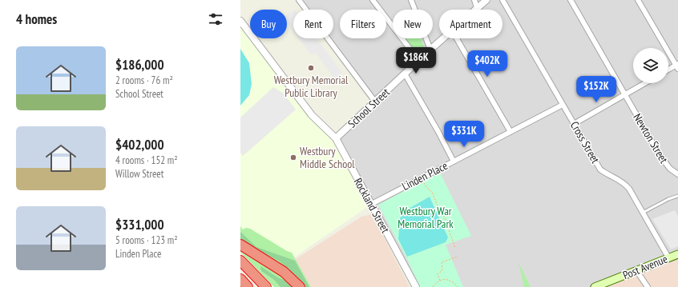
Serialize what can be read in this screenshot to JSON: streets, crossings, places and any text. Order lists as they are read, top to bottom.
{
  "streets": {
    "main road": ["Post Avenue"],
    "street": [
      "School Street",
      "Newton Street",
      "Cross Street",
      "Linden Place",
      "Rockland Street"
    ]
  },
  "crossings": [
    ["School Street", "Rockland Street"],
    ["Cross Street", "Linden Place"],
    ["Cross Street", "Post Avenue"],
    ["Linden Place", "Rockland Street"]
  ],
  "parks": ["Westbury War Memorial Park"],
  "places": ["Westbury Memorial Public Library", "Westbury Middle School"],
  "page": {
    "heading": "4 homes",
    "chip": [
      "Buy",
      "Rent",
      "Filters",
      "New",
      "Apartment"
    ],
    "list": [
      {
        "name": "$186,000",
        "note": "2 rooms · 76 m² · School Street"
      },
      {
        "name": "$402,000",
        "note": "4 rooms · 152 m² · Willow Street"
      },
      {
        "name": "$331,000",
        "note": "5 rooms · 123 m² · Linden Place"
      }
    ],
    "price": [
      "$186K",
      "$402K",
      "$152K",
      "$331K"
    ]
  }
}
